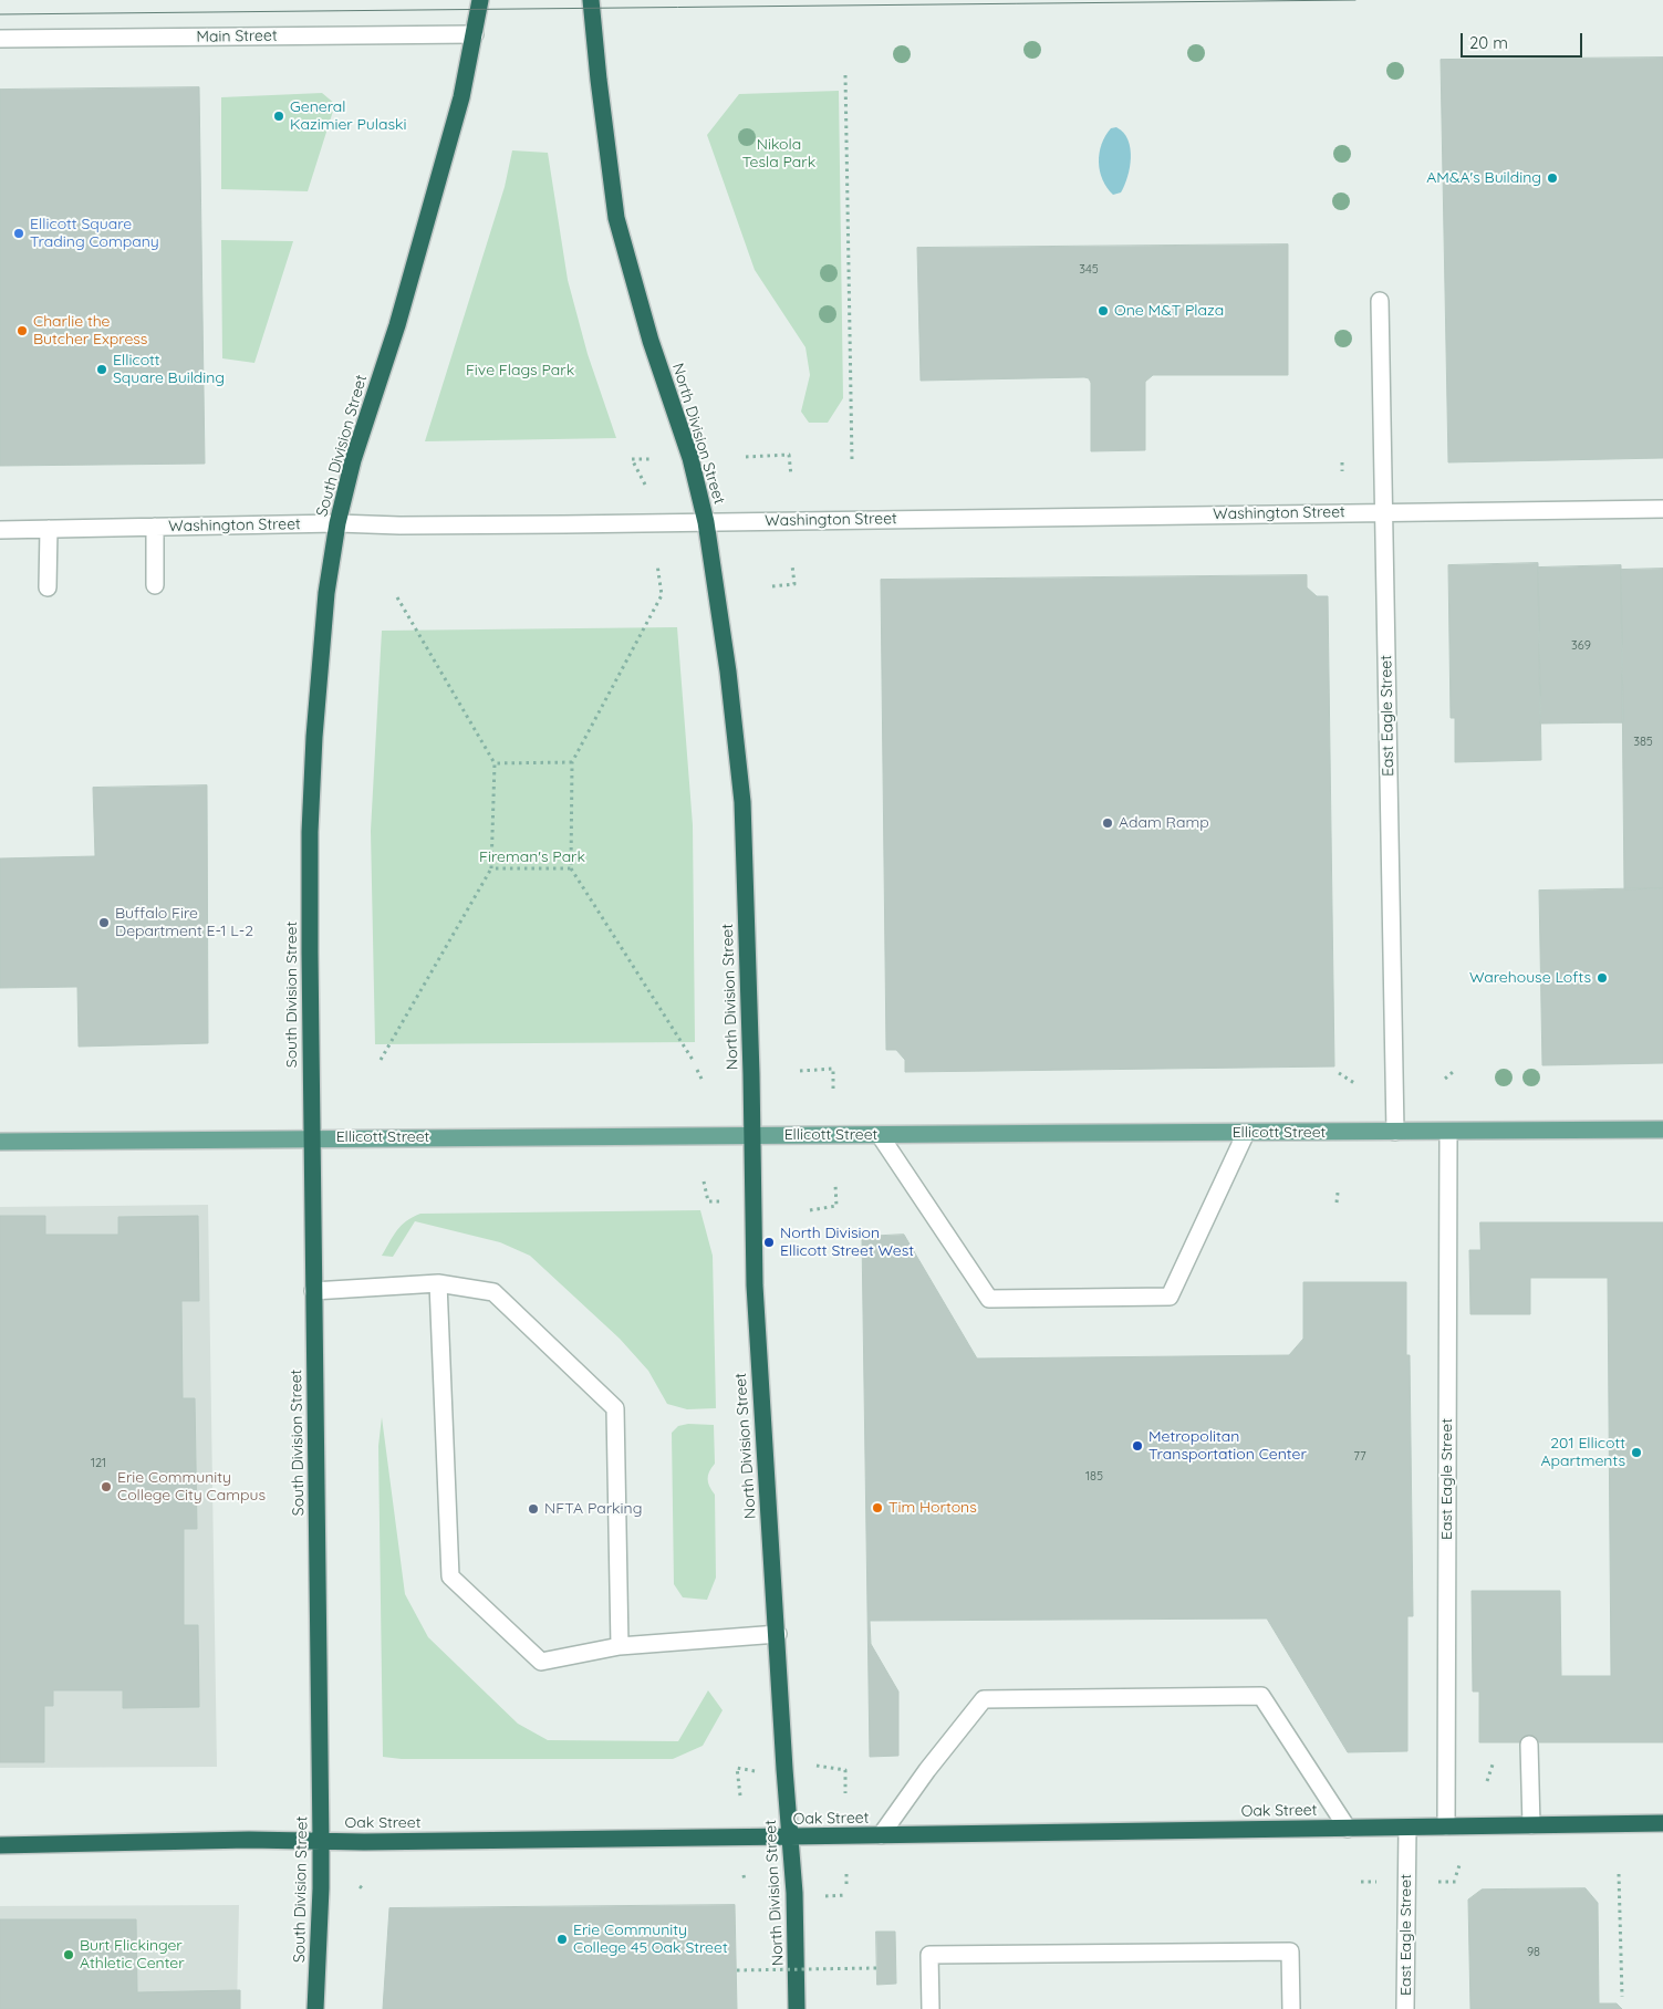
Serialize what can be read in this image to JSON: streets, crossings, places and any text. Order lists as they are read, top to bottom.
{
  "streets": {
    "highway": ["North Division Street", "South Division Street", "Oak Street"],
    "main road": ["Ellicott Street"],
    "street": ["Main Street", "Washington Street", "East Eagle Street"]
  },
  "crossings": [
    ["Main Street", "South Division Street"],
    ["North Division Street", "Washington Street"],
    ["North Division Street", "Ellicott Street"],
    ["North Division Street", "Oak Street"],
    ["South Division Street", "Washington Street"],
    ["South Division Street", "Ellicott Street"],
    ["South Division Street", "Oak Street"],
    ["Washington Street", "East Eagle Street"],
    ["East Eagle Street", "Ellicott Street"],
    ["East Eagle Street", "Oak Street"]
  ],
  "parks": ["Nikola Tesla Park", "Five Flags Park", "Fireman's Park"],
  "places": [
    "General Kazimier Pulaski",
    "AM&A's Building",
    "Ellicott Square Trading Company",
    "One M&T Plaza",
    "Charlie the Butcher Express",
    "Ellicott Square Building",
    "Adam Ramp",
    "Buffalo Fire Department E-1 L-2",
    "Warehouse Lofts",
    "North Division Ellicott Street West",
    "Metropolitan Transportation Center",
    "201 Ellicott Apartments",
    "Erie Community College City Campus",
    "Tim Hortons",
    "NFTA Parking",
    "Erie Community College 45 Oak Street",
    "Burt Flickinger Athletic Center"
  ],
  "house_numbers": [
    "345",
    "369",
    "385",
    "77",
    "121",
    "185",
    "98"
  ],
  "scale_bar": "20 m"
}
